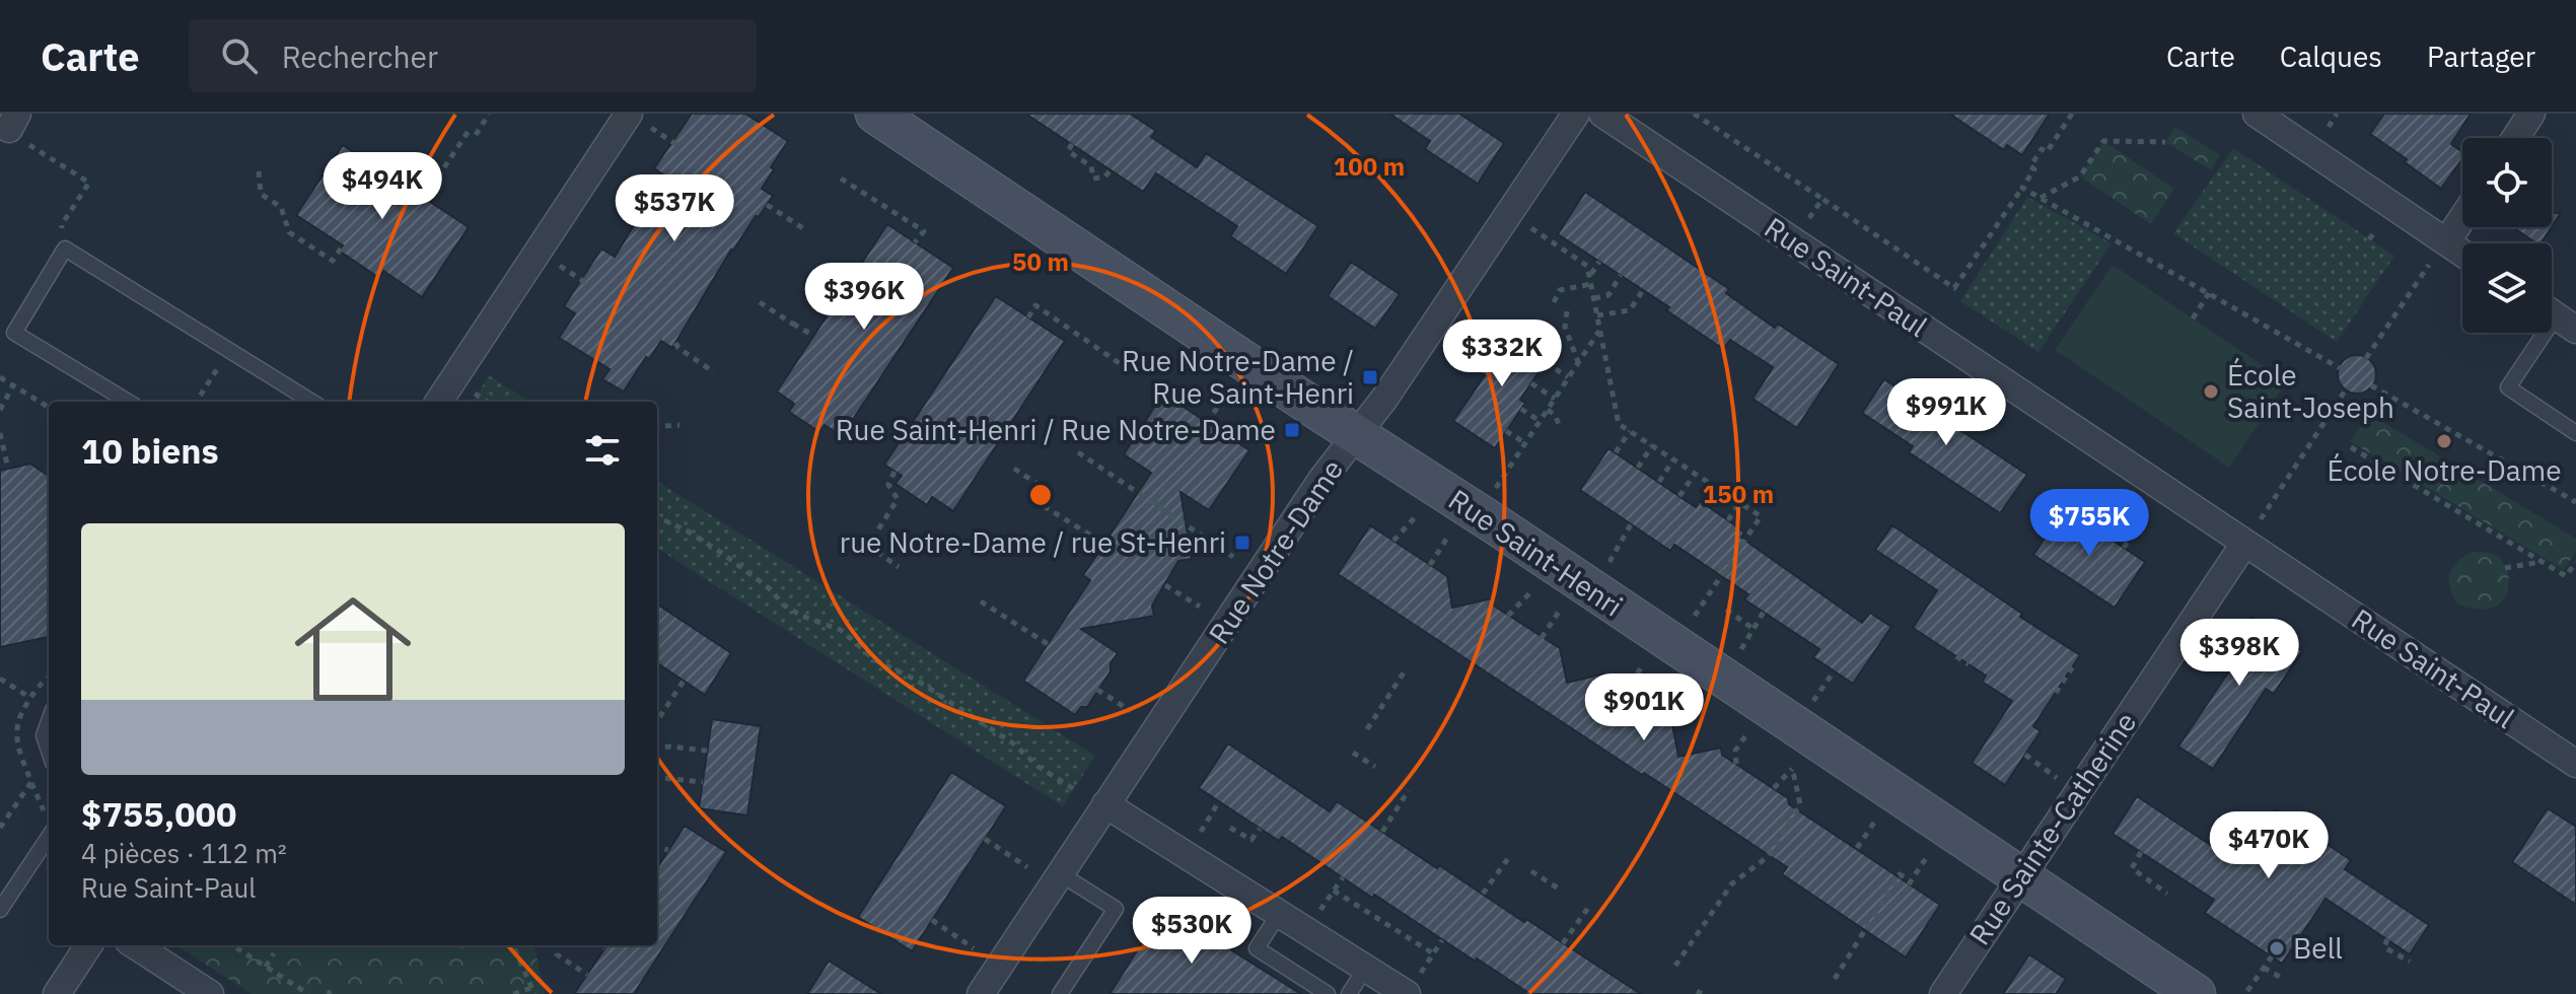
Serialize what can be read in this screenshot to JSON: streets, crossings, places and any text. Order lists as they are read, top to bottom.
{
  "streets": {
    "street": [
      "Rue Saint-Paul",
      "Rue Notre-Dame",
      "Rue Saint-Henri",
      "Rue Sainte-Catherine"
    ]
  },
  "crossings": [
    ["Rue Saint-Paul", "Rue Sainte-Catherine"],
    ["Rue Notre-Dame", "Rue Saint-Henri"],
    ["Rue Saint-Henri", "Rue Sainte-Catherine"]
  ],
  "places": {
    "transit": ["Rue Notre-Dame / Rue Saint-Henri", "Rue Saint-Henri / Rue Notre-Dame", "rue Notre-Dame / rue St-Henri"],
    "other": ["École Saint-Joseph", "École Notre-Dame", "Bell"]
  },
  "page": {
    "header": "Carte",
    "search": "Rechercher",
    "nav": ["Carte", "Calques", "Partager"],
    "price": [
      "$494K",
      "$537K",
      "$396K",
      "$332K",
      "$991K",
      "$755K",
      "$398K",
      "$901K",
      "$470K",
      "$530K"
    ],
    "heading": "10 biens",
    "list": [
      {
        "name": "$755,000",
        "note": "4 pièces · 112 m² · Rue Saint-Paul"
      }
    ]
  },
  "rings": ["100 m", "50 m", "150 m"]
}
